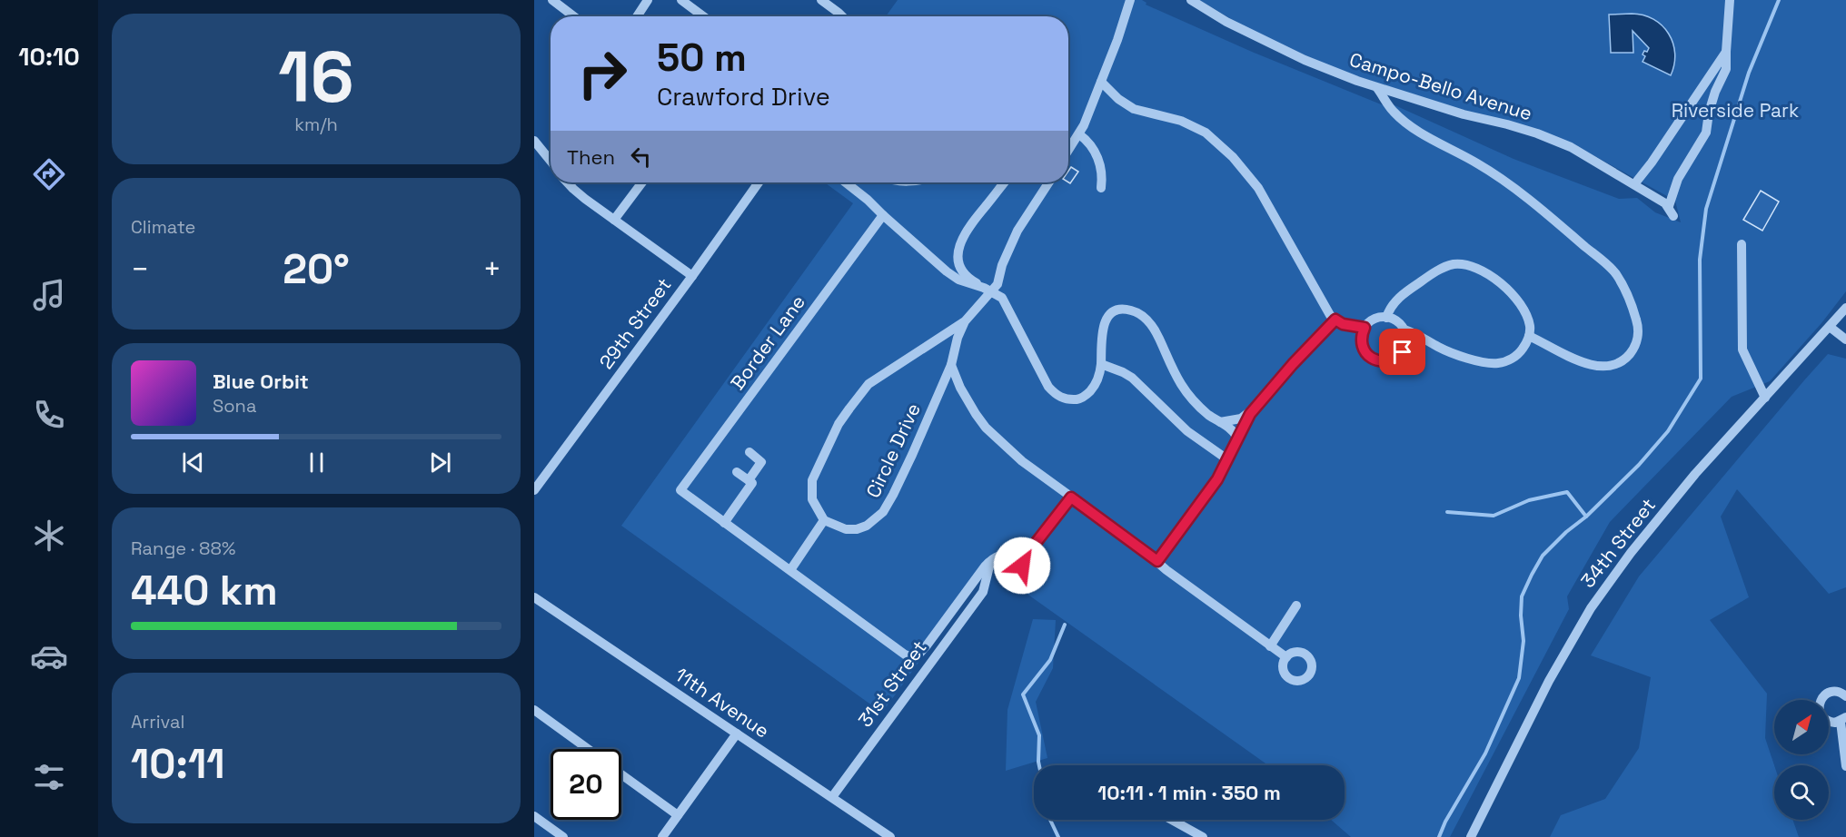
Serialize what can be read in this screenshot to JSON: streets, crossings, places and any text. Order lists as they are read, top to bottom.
{
  "streets": {
    "street": [
      "Campo-Bello Avenue",
      "29th Street",
      "Border Lane",
      "Circle Drive",
      "34th Street",
      "31st Street",
      "11th Avenue"
    ]
  },
  "crossings": [
    ["31st Street", "11th Avenue"]
  ],
  "parks": ["Riverside Park"],
  "north": "top right",
  "page": {
    "tabs": "10:10",
    "tile": [
      ["16", "km/h"],
      "Climate",
      ["Range · 88%", "440 km"],
      ["Arrival", "10:11"]
    ],
    "turn": ["50 m", "Crawford Drive"],
    "then": "Then",
    "heat": ["−", "20°", "+"],
    "song": ["Blue Orbit", "Sona"],
    "limit": "20",
    "trip": "10:11 · 1 min · 350 m"
  }
}
